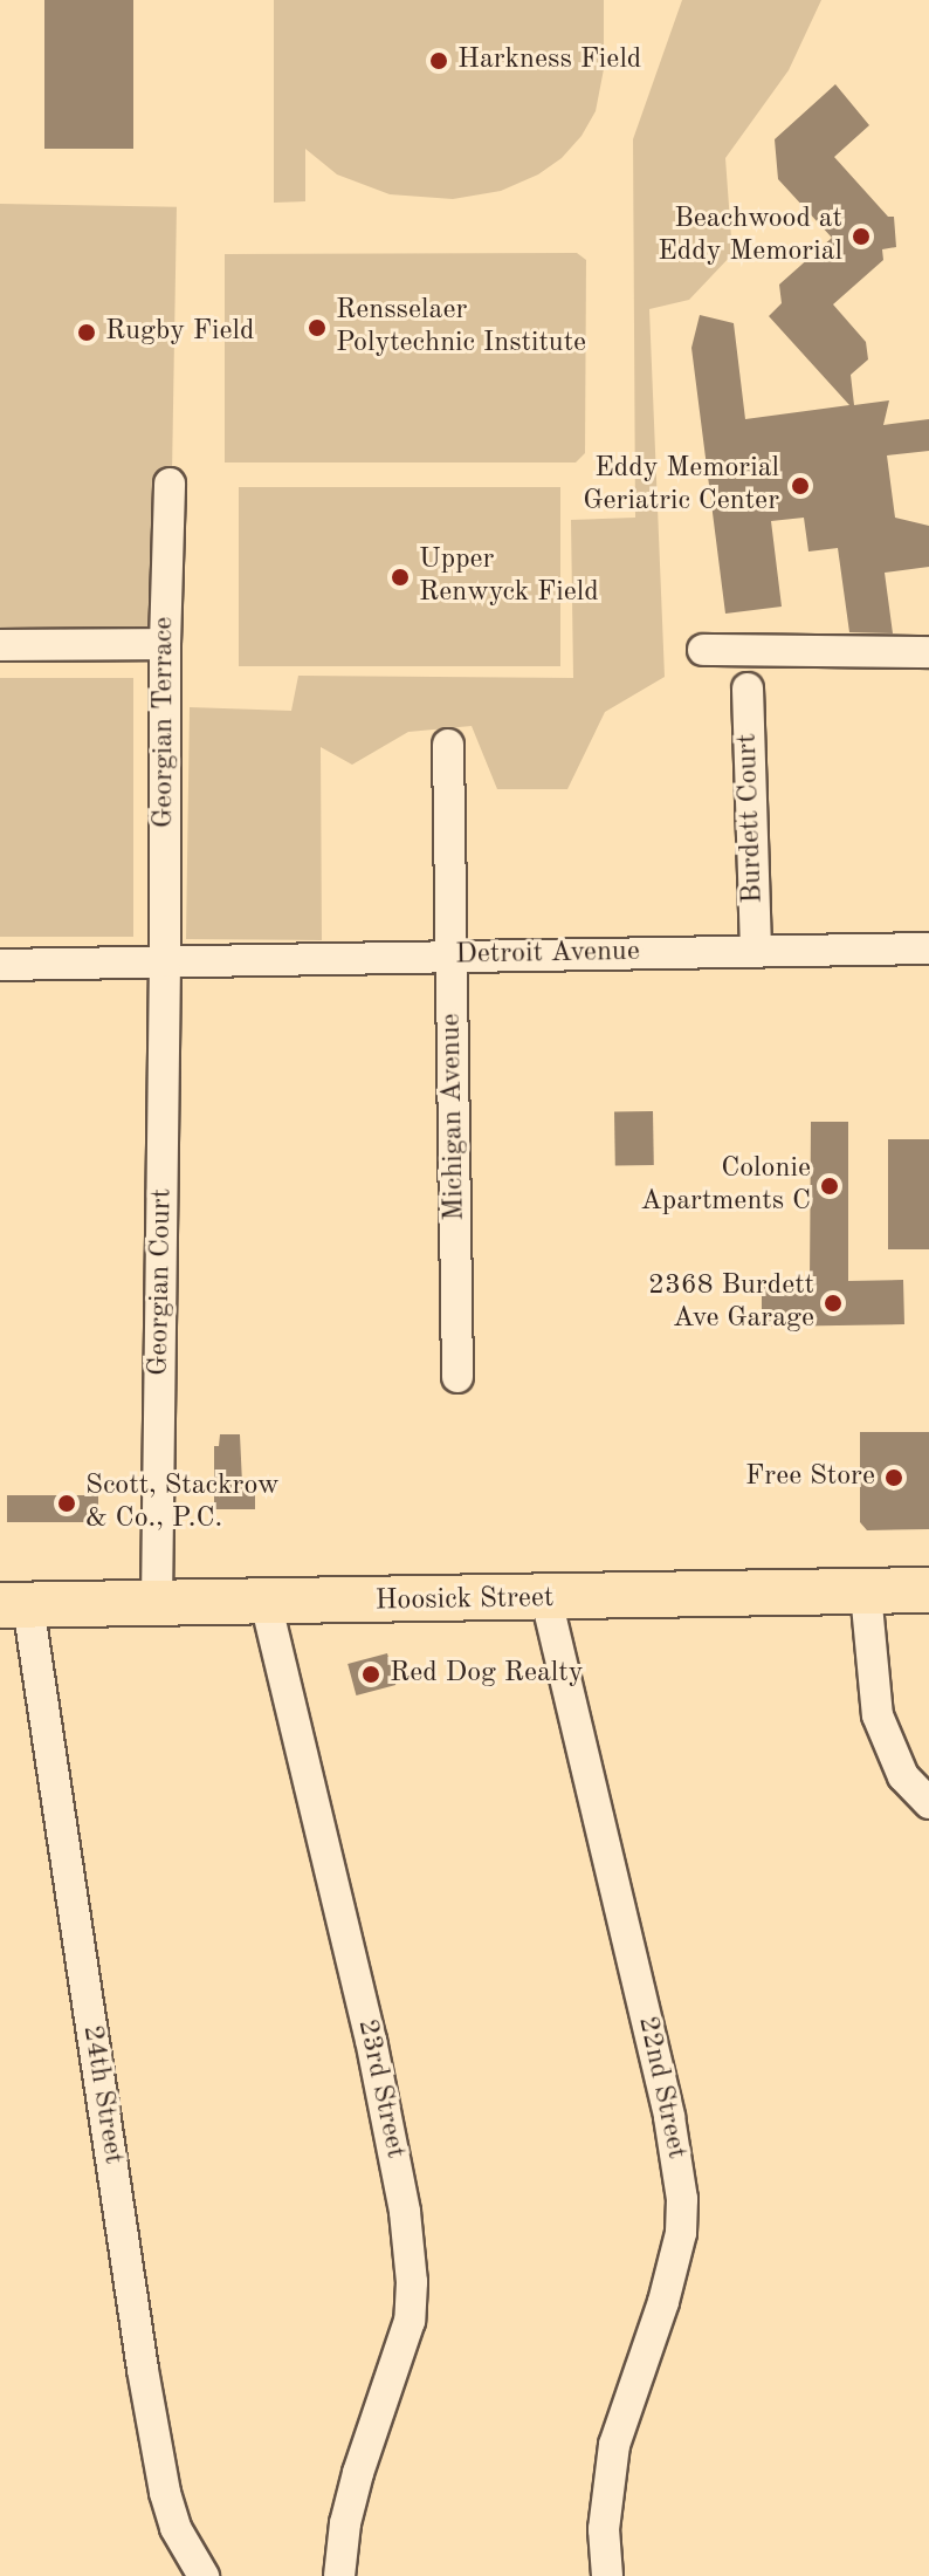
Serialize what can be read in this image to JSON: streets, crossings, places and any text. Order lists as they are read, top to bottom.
{
  "streets": {
    "highway": ["Hoosick Street"],
    "street": [
      "Georgian Terrace",
      "Burdett Court",
      "Detroit Avenue",
      "Michigan Avenue",
      "Georgian Court",
      "22nd Street",
      "23rd Street",
      "24th Street"
    ]
  },
  "crossings": [
    ["Georgian Terrace", "Detroit Avenue"],
    ["Georgian Terrace", "Georgian Court"],
    ["Burdett Court", "Detroit Avenue"],
    ["Detroit Avenue", "Michigan Avenue"],
    ["Detroit Avenue", "Georgian Court"],
    ["Georgian Court", "Hoosick Street"],
    ["Hoosick Street", "22nd Street"],
    ["Hoosick Street", "23rd Street"],
    ["Hoosick Street", "24th Street"]
  ],
  "places": [
    "Harkness Field",
    "Beachwood at Eddy Memorial",
    "Rensselaer Polytechnic Institute",
    "Rugby Field",
    "Eddy Memorial Geriatric Center",
    "Upper Renwyck Field",
    "Colonie Apartments C",
    "2368 Burdett Ave Garage",
    "Free Store",
    "Scott, Stackrow & Co., P.C.",
    "Red Dog Realty"
  ]
}
